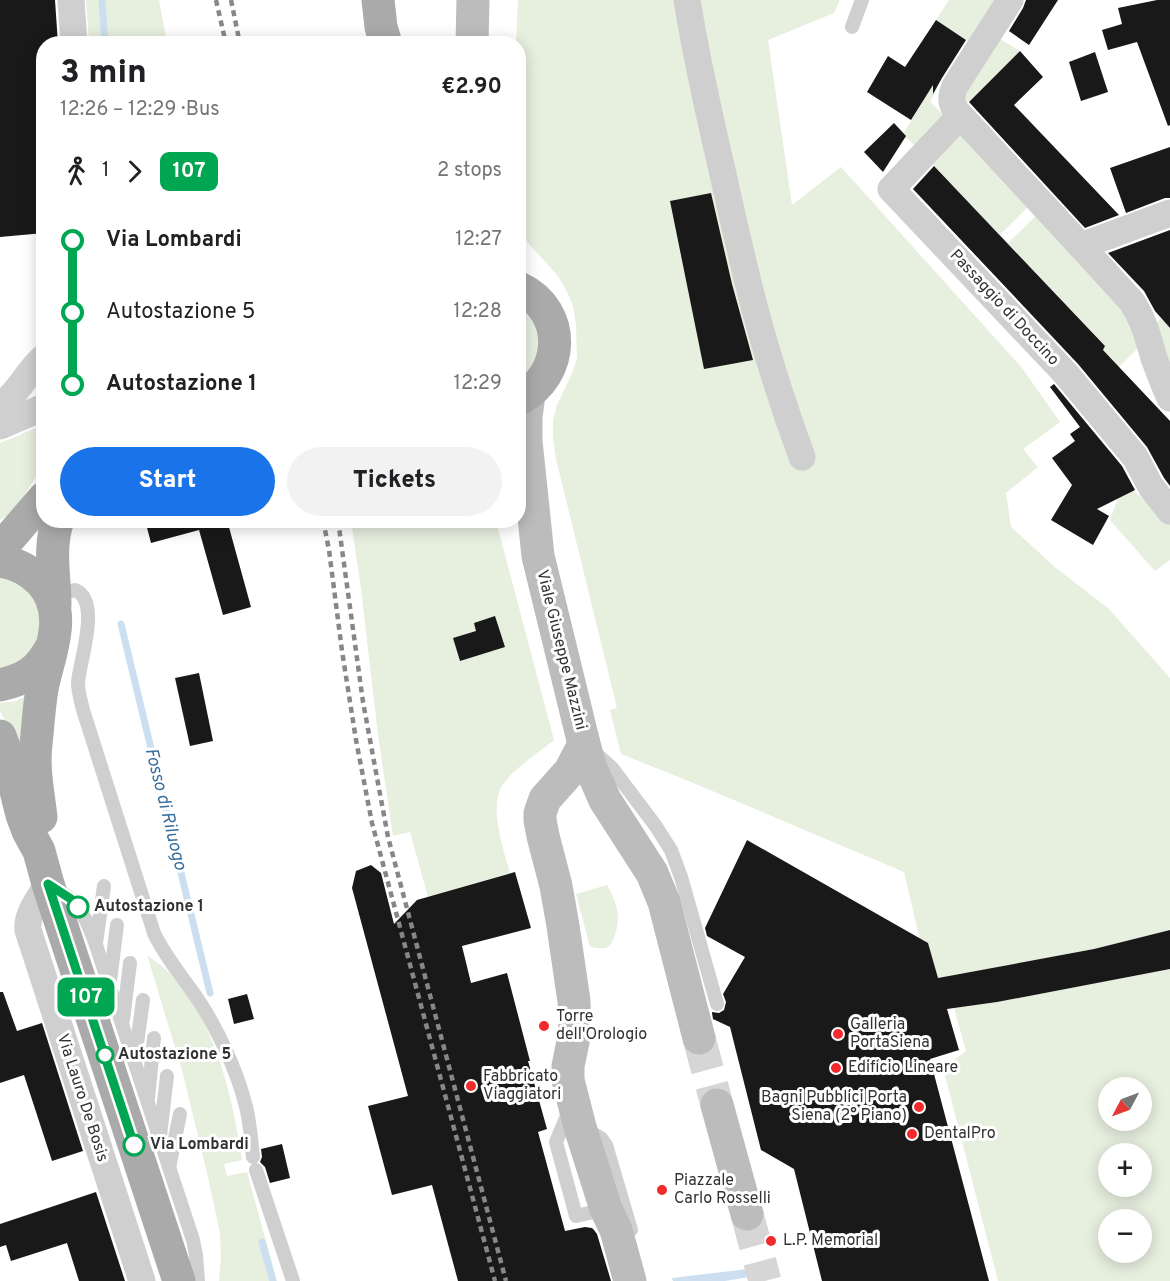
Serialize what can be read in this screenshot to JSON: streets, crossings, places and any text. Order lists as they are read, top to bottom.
{
  "streets": {
    "main road": ["Viale Giuseppe Mazzini"],
    "street": ["Passaggio di Doccino", "Via Lauro De Bosis"]
  },
  "water": ["Fosso di Riluogo"],
  "places": [
    "Autostazione 1",
    "Torre dell'Orologio",
    "Galleria PortaSiena",
    "Autostazione 5",
    "Edificio Lineare",
    "Fabbricato Viaggiatori",
    "Bagni Pubblici Porta Siena (2° Piano)",
    "DentalPro",
    "Via Lombardi",
    "Piazzale Carlo Rosselli",
    "L.P. Memorial"
  ],
  "lines": ["bus line 107"],
  "north": "bottom left",
  "page": {
    "on_map": "107",
    "heading": ["3 min", "12:26 – 12:29 · Bus", "€2.90"],
    "legs": ["1", "107", "2 stops"],
    "list": [
      {
        "name": "Via Lombardi",
        "value": "12:27"
      },
      {
        "name": "Autostazione 5",
        "value": "12:28"
      },
      {
        "name": "Autostazione 1",
        "value": "12:29"
      }
    ],
    "buttons": ["Start", "Tickets"],
    "map_buttons": ["+", "−"]
  }
}
